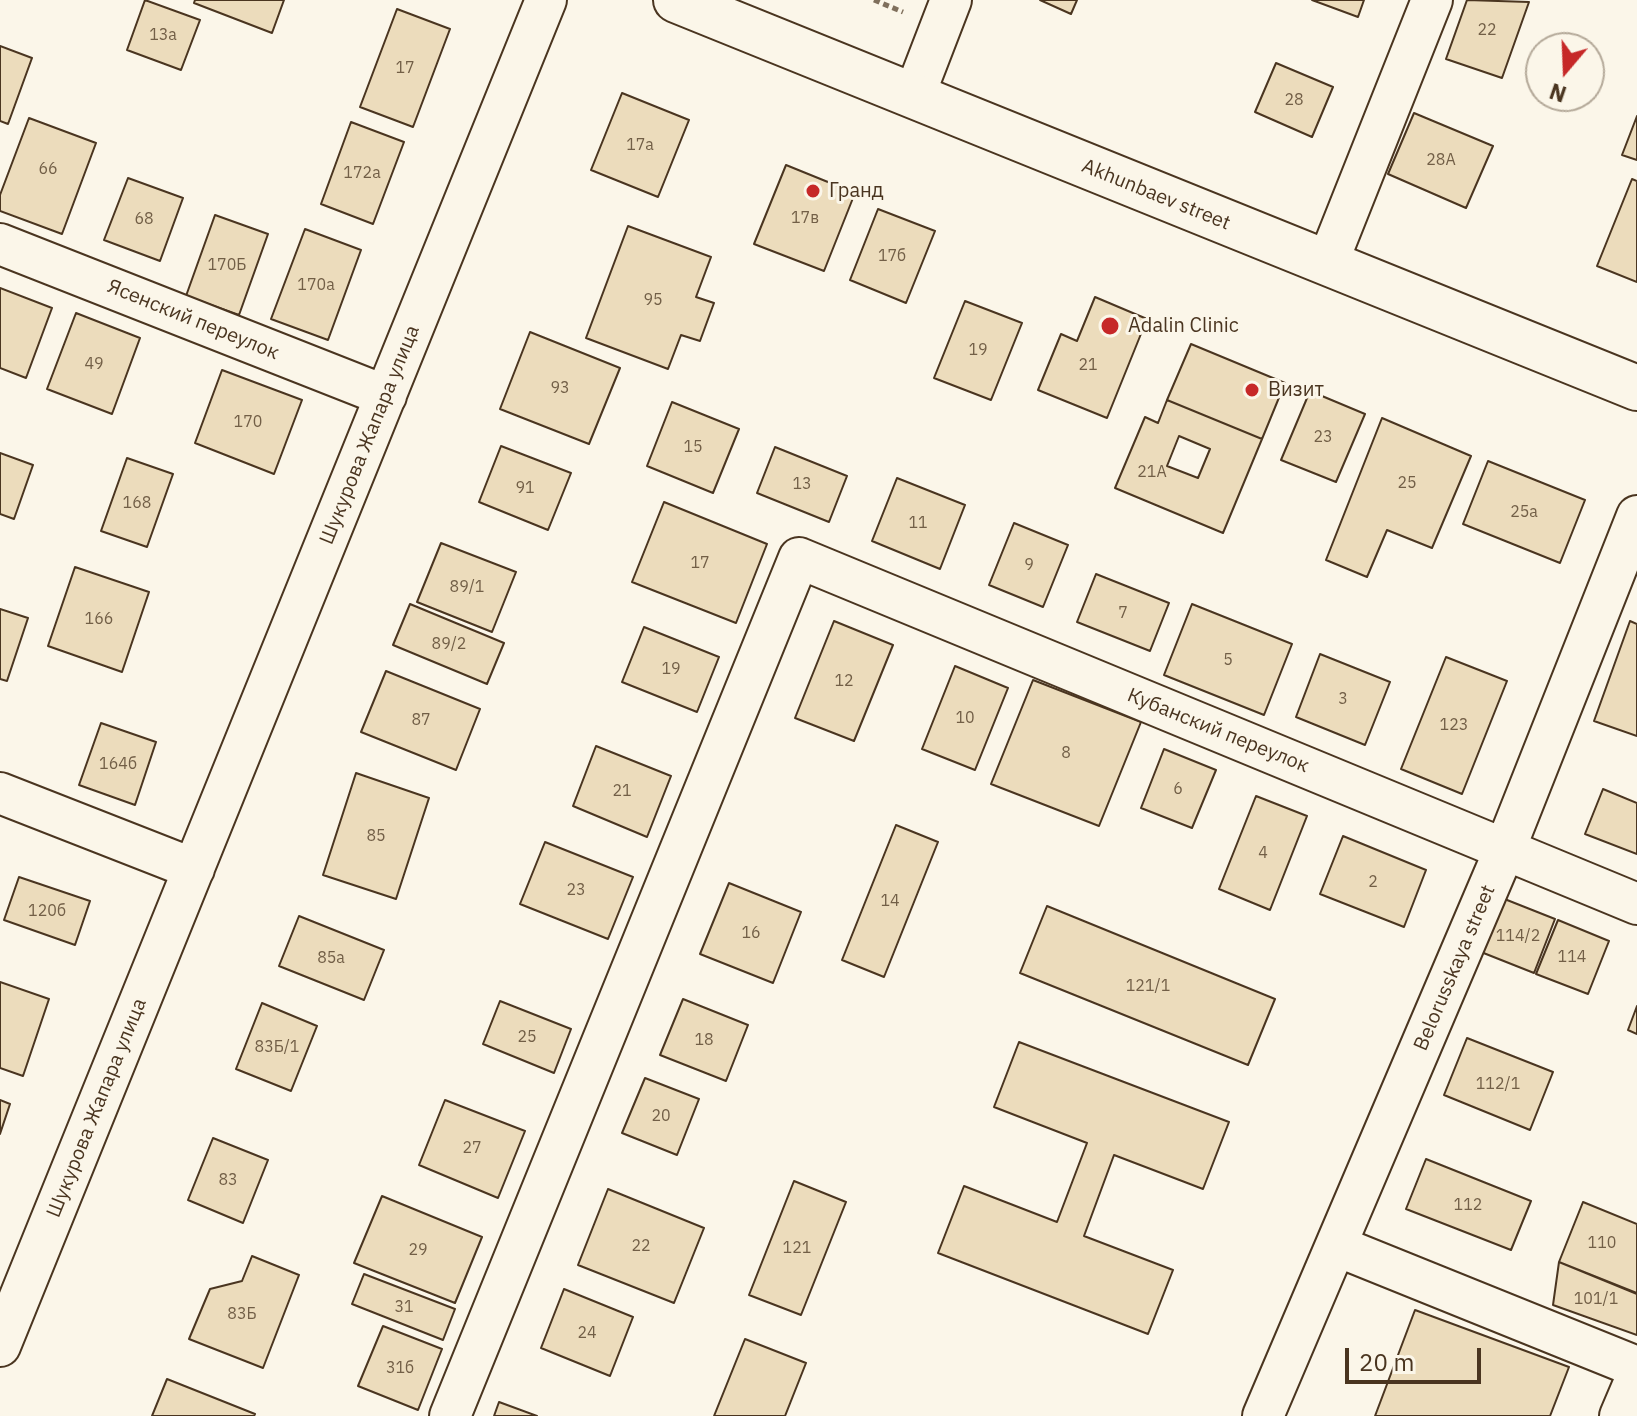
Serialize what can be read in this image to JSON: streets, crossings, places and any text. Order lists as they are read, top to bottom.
{
  "streets": {
    "main road": ["Akhunbaev street"],
    "street": [
      "Ясенский переулок",
      "Шукурова Жапара улица",
      "Кубанский переулок",
      "Belorusskaya street"
    ]
  },
  "crossings": [
    ["Ясенский переулок", "Шукурова Жапара улица"],
    ["Кубанский переулок", "Belorusskaya street"]
  ],
  "places": ["Гранд", "Adalin Clinic", "Визит"],
  "house_numbers": [
    "22",
    "13а",
    "17",
    "28",
    "17а",
    "28А",
    "66",
    "172а",
    "17в",
    "68",
    "17б",
    "170Б",
    "170а",
    "95",
    "19",
    "49",
    "21",
    "93",
    "170",
    "23",
    "15",
    "21А",
    "25",
    "13",
    "91",
    "168",
    "25а",
    "11",
    "17",
    "9",
    "89/1",
    "7",
    "166",
    "89/2",
    "5",
    "19",
    "12",
    "3",
    "10",
    "87",
    "123",
    "8",
    "164б",
    "6",
    "21",
    "85",
    "4",
    "2",
    "23",
    "14",
    "120б",
    "16",
    "114/2",
    "114",
    "85а",
    "121/1",
    "25",
    "18",
    "83Б/1",
    "112/1",
    "20",
    "27",
    "83",
    "112",
    "110",
    "22",
    "121",
    "29",
    "101/1",
    "31",
    "83Б",
    "24",
    "31б"
  ],
  "scale_bar": "20 m",
  "north": "bottom"
}
